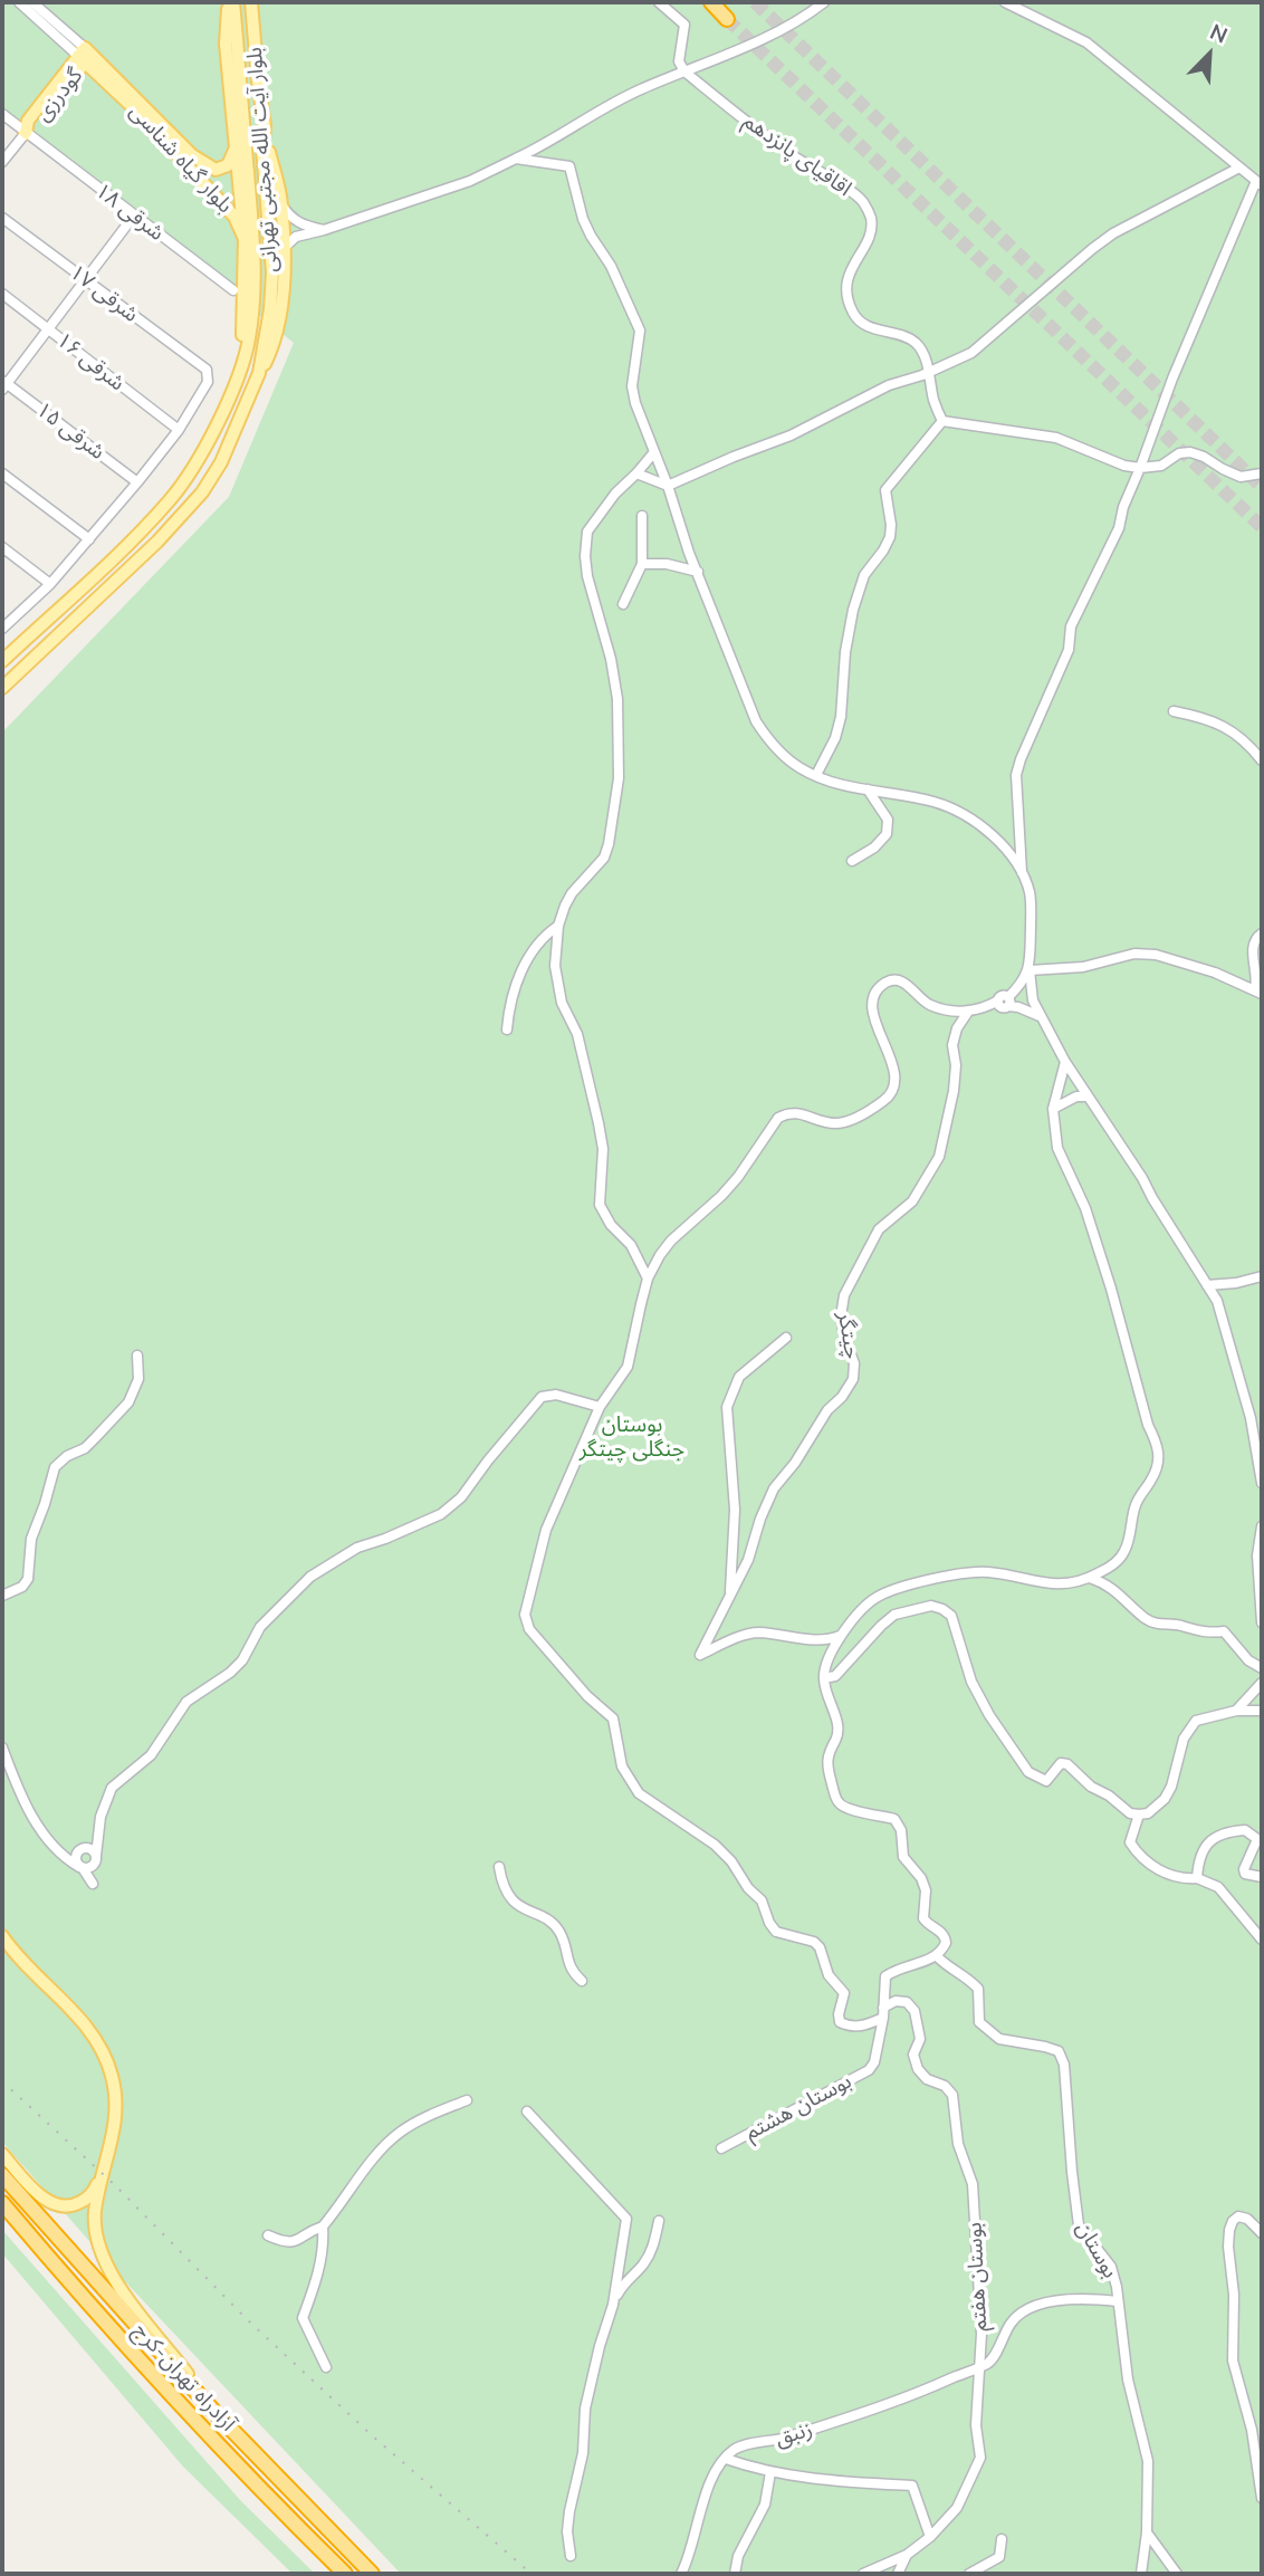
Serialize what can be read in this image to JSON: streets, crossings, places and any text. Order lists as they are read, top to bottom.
{
  "streets": {
    "highway": ["آزادراه تهران-کرج"],
    "main road": ["گودرزی", "بلوار گیاه شناسی", "بلوار آیت الله مجتبی تهرانی"],
    "street": [
      "اقاقیای پانزدهم",
      "۱۸ شرقی",
      "۱۷ شرقی",
      "۱۶ شرقی",
      "۱۵ شرقی",
      "چیتگر",
      "بوستان هشتم",
      "بوستان",
      "بوستان هفتم",
      "زنبق"
    ]
  },
  "crossings": [
    ["گودرزی", "بلوار گیاه شناسی"],
    ["گودرزی", "۱۸ شرقی"],
    ["۱۷ شرقی", "۱۶ شرقی"],
    ["بوستان هشتم", "بوستان"],
    ["بوستان هشتم", "بوستان هفتم"],
    ["بوستان هفتم", "زنبق"]
  ],
  "parks": ["بوستان جنگلی چیتگر"],
  "north": "top right"
}
